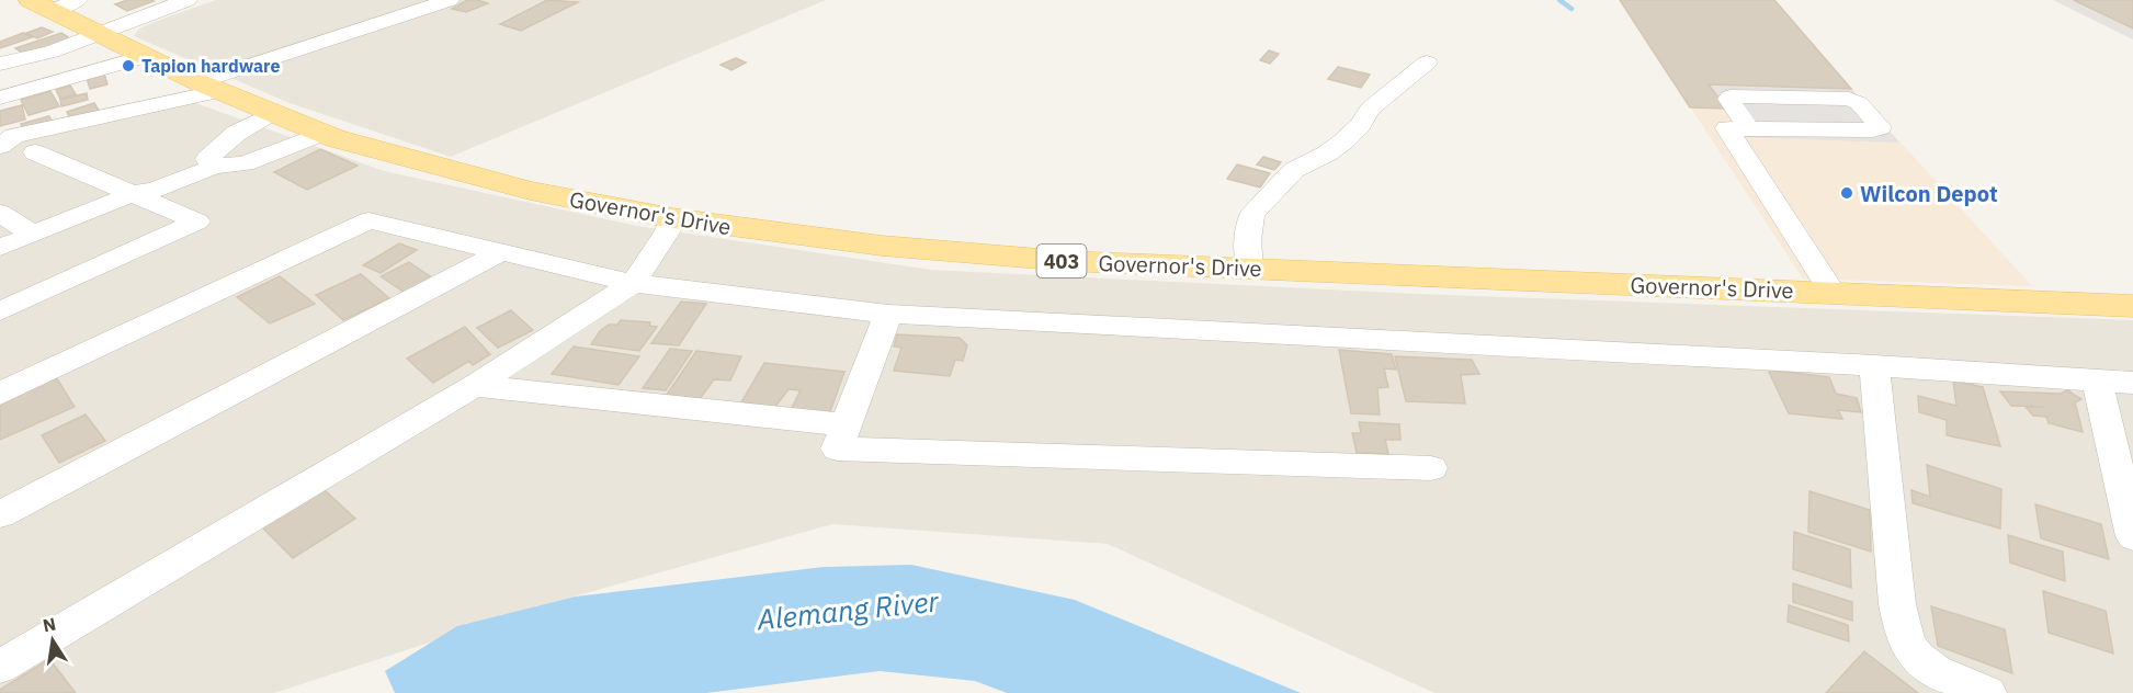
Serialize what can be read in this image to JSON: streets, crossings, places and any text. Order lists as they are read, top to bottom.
{
  "streets": {
    "main road": ["Governor's Drive", "403"]
  },
  "water": ["Alemang River"],
  "places": ["Tapion hardware", "Wilcon Depot"],
  "north": "top"
}
